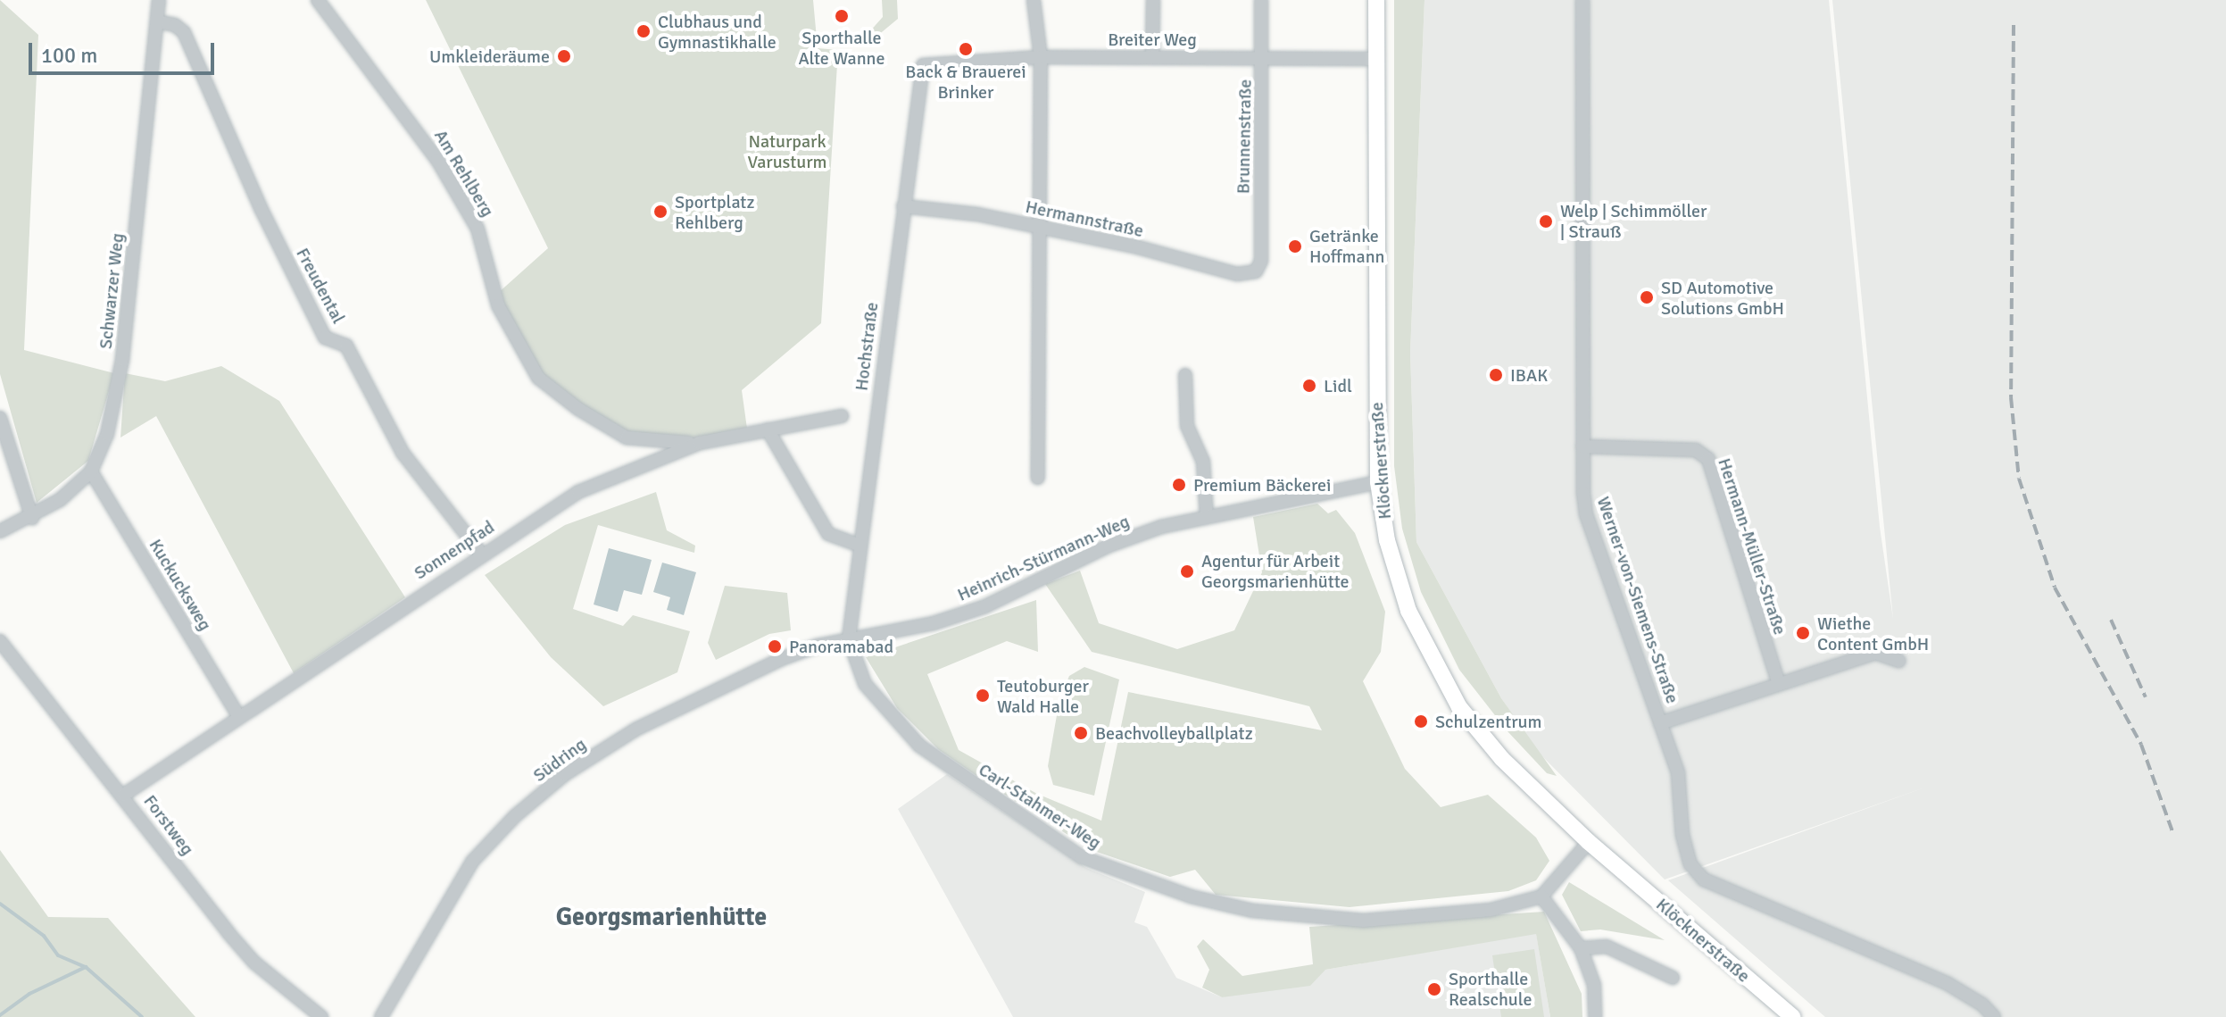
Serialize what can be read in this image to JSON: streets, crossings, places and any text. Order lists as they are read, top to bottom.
{
  "streets": {
    "main road": ["Klöcknerstraße"],
    "street": [
      "Breiter Weg",
      "Brunnenstraße",
      "Am Rehlberg",
      "Hermannstraße",
      "Freudental",
      "Schwarzer Weg",
      "Hochstraße",
      "Hermann-Müller-Straße",
      "Sonnenpfad",
      "Heinrich-Stürmann-Weg",
      "Kuckucksweg",
      "Werner-von-Siemens-Straße",
      "Südring",
      "Carl-Stahmer-Weg",
      "Forstweg"
    ]
  },
  "crossings": [
    ["Breiter Weg", "Brunnenstraße"],
    ["Breiter Weg", "Hochstraße"],
    ["Breiter Weg", "Klöcknerstraße"],
    ["Brunnenstraße", "Hermannstraße"],
    ["Am Rehlberg", "Sonnenpfad"],
    ["Hermannstraße", "Hochstraße"],
    ["Freudental", "Schwarzer Weg"],
    ["Freudental", "Sonnenpfad"],
    ["Schwarzer Weg", "Kuckucksweg"],
    ["Hochstraße", "Heinrich-Stürmann-Weg"],
    ["Hochstraße", "Südring"],
    ["Hochstraße", "Carl-Stahmer-Weg"],
    ["Klöcknerstraße", "Heinrich-Stürmann-Weg"],
    ["Hermann-Müller-Straße", "Werner-von-Siemens-Straße"],
    ["Sonnenpfad", "Kuckucksweg"],
    ["Sonnenpfad", "Forstweg"],
    ["Heinrich-Stürmann-Weg", "Südring"],
    ["Heinrich-Stürmann-Weg", "Carl-Stahmer-Weg"],
    ["Südring", "Carl-Stahmer-Weg"]
  ],
  "districts": ["Georgsmarienhütte"],
  "parks": ["Naturpark Varusturm"],
  "places": [
    "Sporthalle Alte Wanne",
    "Clubhaus und Gymnastikhalle",
    "Back & Brauerei Brinker",
    "Umkleideräume",
    "Sportplatz Rehlberg",
    "Welp | Schimmöller | Strauß",
    "Getränke Hoffmann",
    "SD Automotive Solutions GmbH",
    "IBAK",
    "Lidl",
    "Premium Bäckerei",
    "Agentur für Arbeit Georgsmarienhütte",
    "Wiethe Content GmbH",
    "Panoramabad",
    "Teutoburger Wald Halle",
    "Schulzentrum",
    "Beachvolleyballplatz",
    "Sporthalle Realschule"
  ],
  "scale_bar": "100 m"
}
